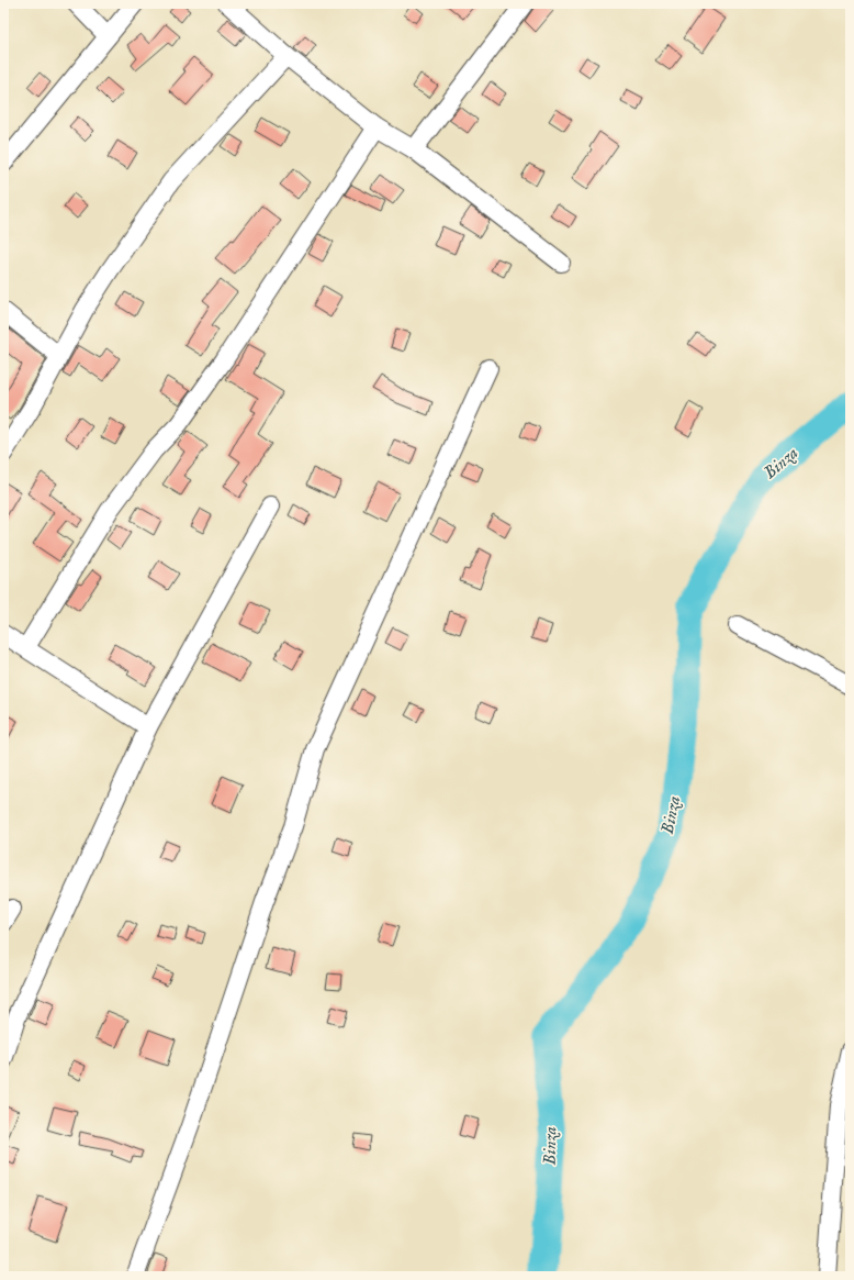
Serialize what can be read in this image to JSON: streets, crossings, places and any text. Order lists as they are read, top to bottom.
{
  "water": ["Binza"]
}
